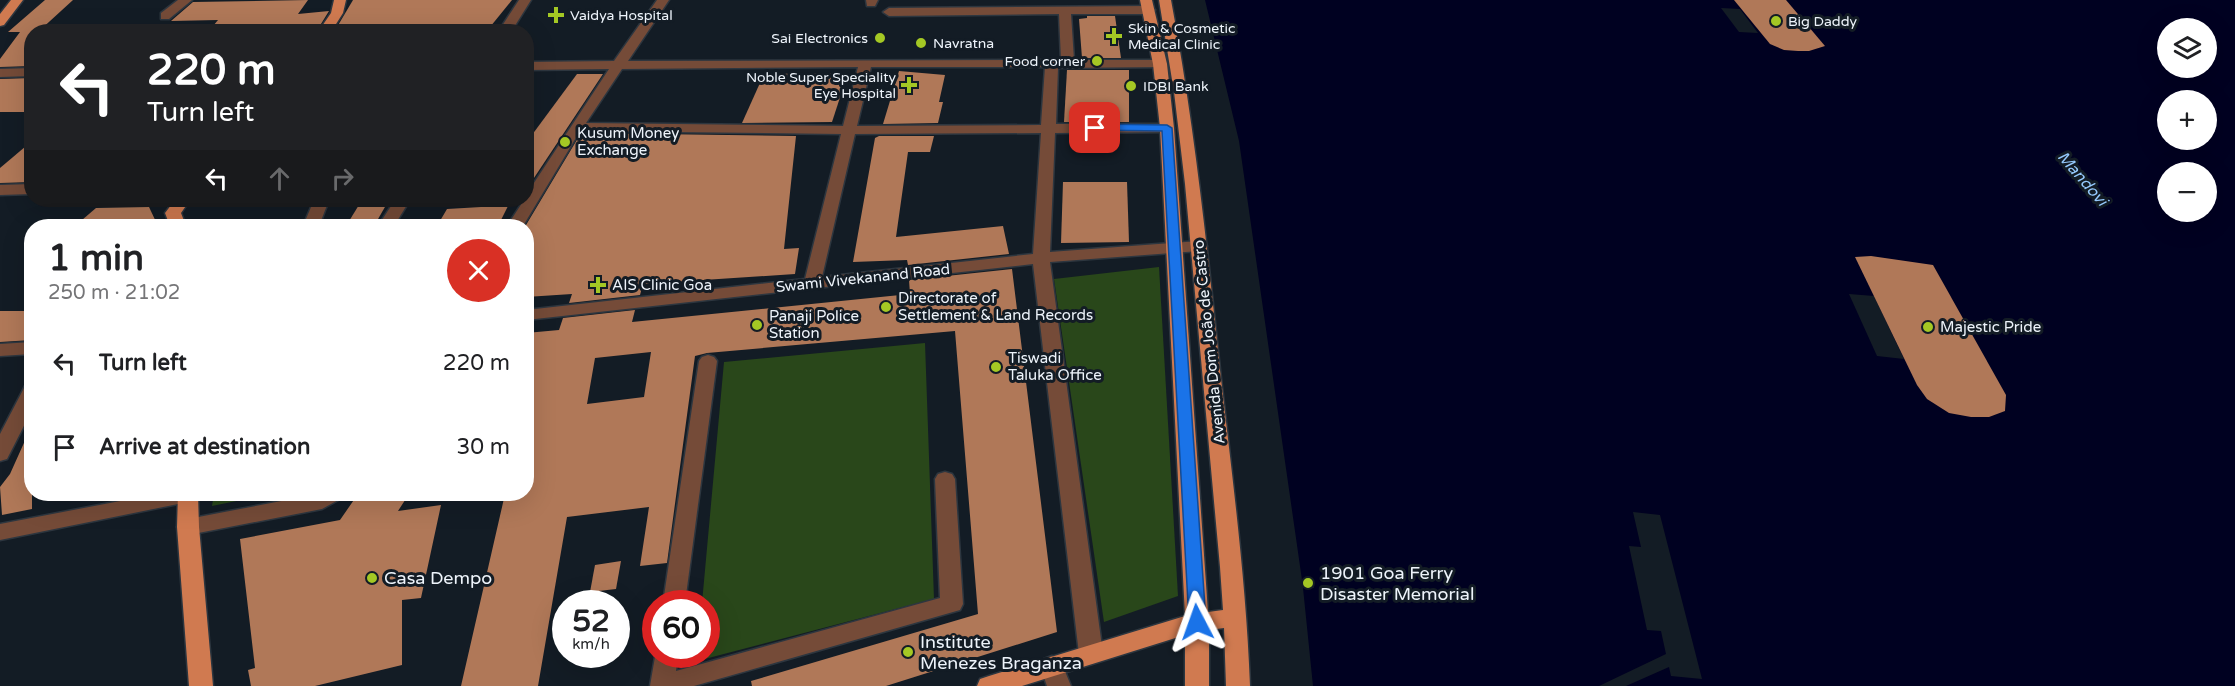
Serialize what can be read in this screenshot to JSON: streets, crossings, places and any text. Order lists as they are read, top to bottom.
{
  "streets": {
    "main road": ["Avenida Dom João de Castro"],
    "street": ["Swami Vivekanand Road"]
  },
  "crossings": [
    ["Swami Vivekanand Road", "Avenida Dom João de Castro"]
  ],
  "water": ["Mandovi"],
  "places": {
    "health": [
      "Vaidya Hospital",
      "Skin & Cosmetic Medical Clinic",
      "Noble Super Speciality Eye Hospital",
      "AIS Clinic Goa"
    ],
    "other": [
      "Big Daddy",
      "Sai Electronics",
      "Navratna",
      "Food corner",
      "IDBI Bank",
      "Kusum Money Exchange",
      "Directorate of Settlement & Land Records",
      "Panaji Police Station",
      "Majestic Pride",
      "Tiswadi Taluka Office",
      "Casa Dempo",
      "1901 Goa Ferry Disaster Memorial",
      "Institute Menezes Braganza"
    ]
  },
  "page": {
    "map_buttons": ["+", "−"],
    "turn": ["220 m", "Turn left"],
    "heading": ["1 min", "250 m · 21:02"],
    "list": [
      {
        "name": "Turn left",
        "value": "220 m"
      },
      {
        "name": "Arrive at destination",
        "value": "30 m"
      }
    ],
    "speed": "52 km/h",
    "limit": "60"
  }
}
